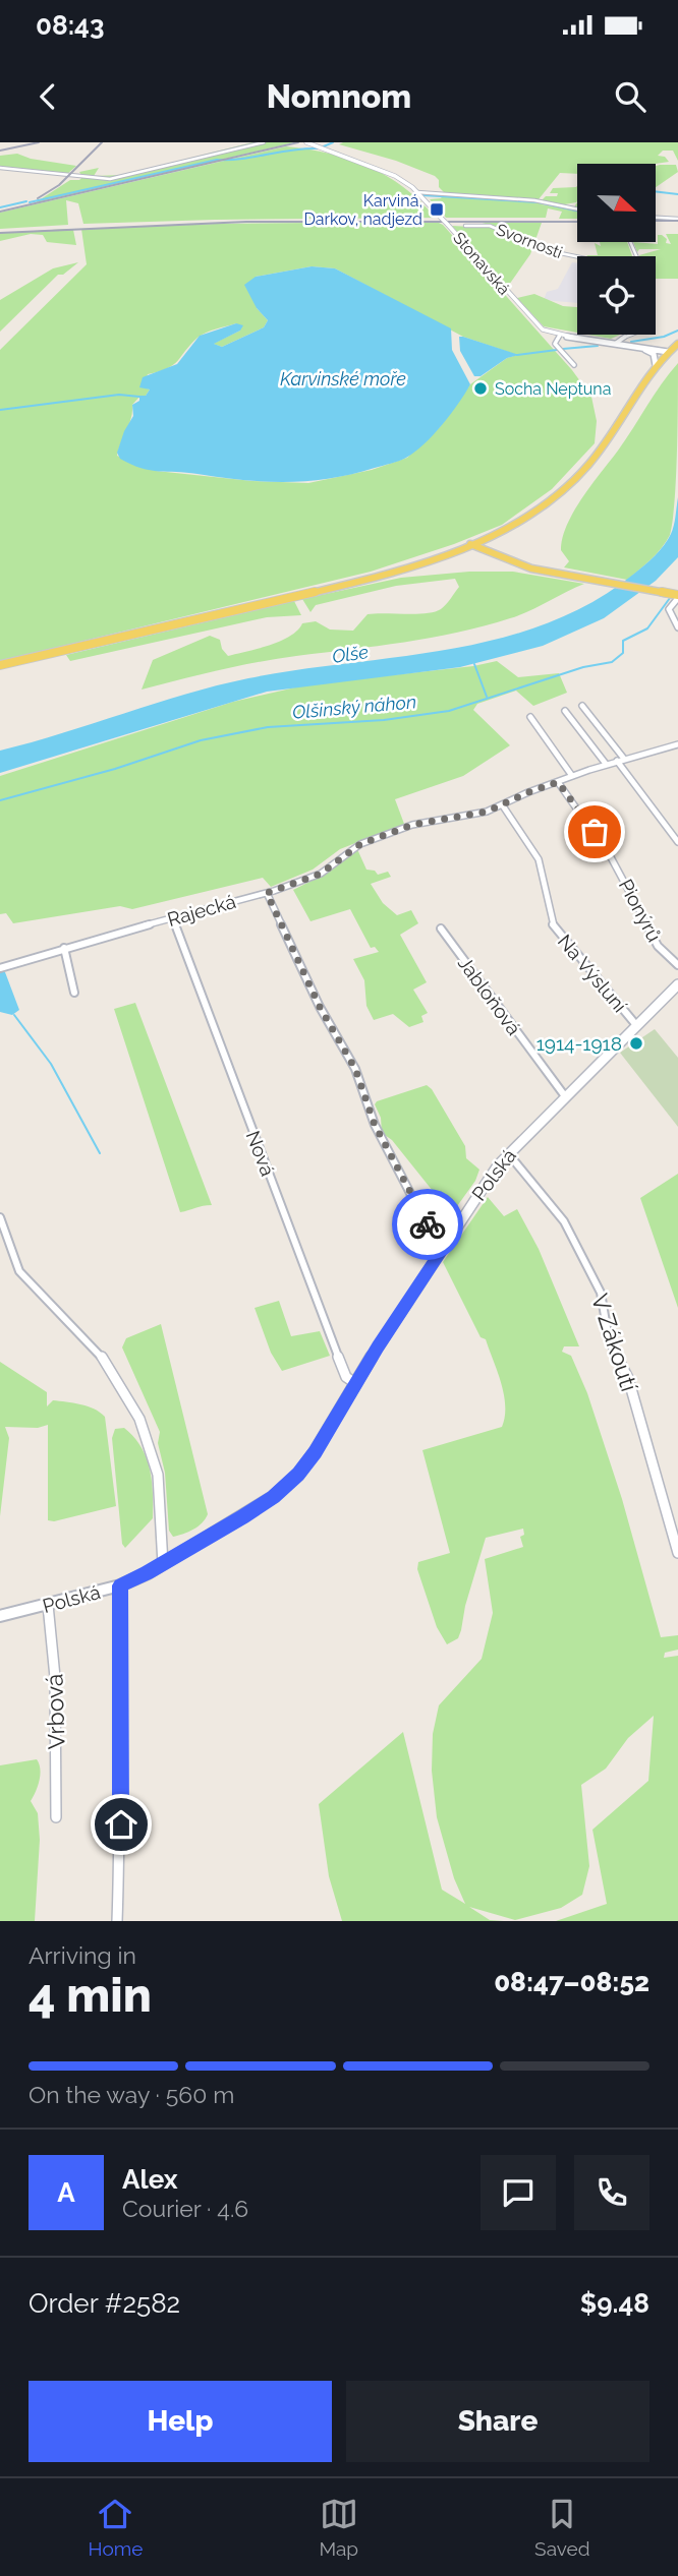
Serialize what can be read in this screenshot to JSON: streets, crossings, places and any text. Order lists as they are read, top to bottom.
{
  "streets": {
    "street": [
      "Svornosti",
      "Stonavská",
      "Rajecká",
      "Pionýrů",
      "Na Výsluní",
      "Jabloňová",
      "Nová",
      "Polská",
      "V Zákoutí",
      "Vrbová"
    ]
  },
  "crossings": [
    ["Rajecká", "Pionýrů"],
    ["Rajecká", "Na Výsluní"],
    ["Rajecká", "Nová"],
    ["Na Výsluní", "Polská"],
    ["Jabloňová", "Polská"],
    ["Nová", "Polská"],
    ["Polská", "V Zákoutí"],
    ["Polská", "Vrbová"]
  ],
  "water": ["Karvinské moře", "Olše", "Olšinský náhon"],
  "places": {
    "transit": ["Karviná, Darkov, nadjezd"],
    "other": ["Socha Neptuna", "1914-1918"]
  },
  "north": "right",
  "page": {
    "status": "08:43",
    "header": "Nomnom",
    "heading": ["4 min", "Arriving in", "08:47–08:52"],
    "panel": [
      "Alex",
      "Courier · 4.6",
      "Order #2582",
      "$9.48"
    ],
    "bar": "On the way · 560 m",
    "round": "A",
    "buttons": ["Help", "Share"],
    "tabs": ["Home", "Map", "Saved"]
  }
}
